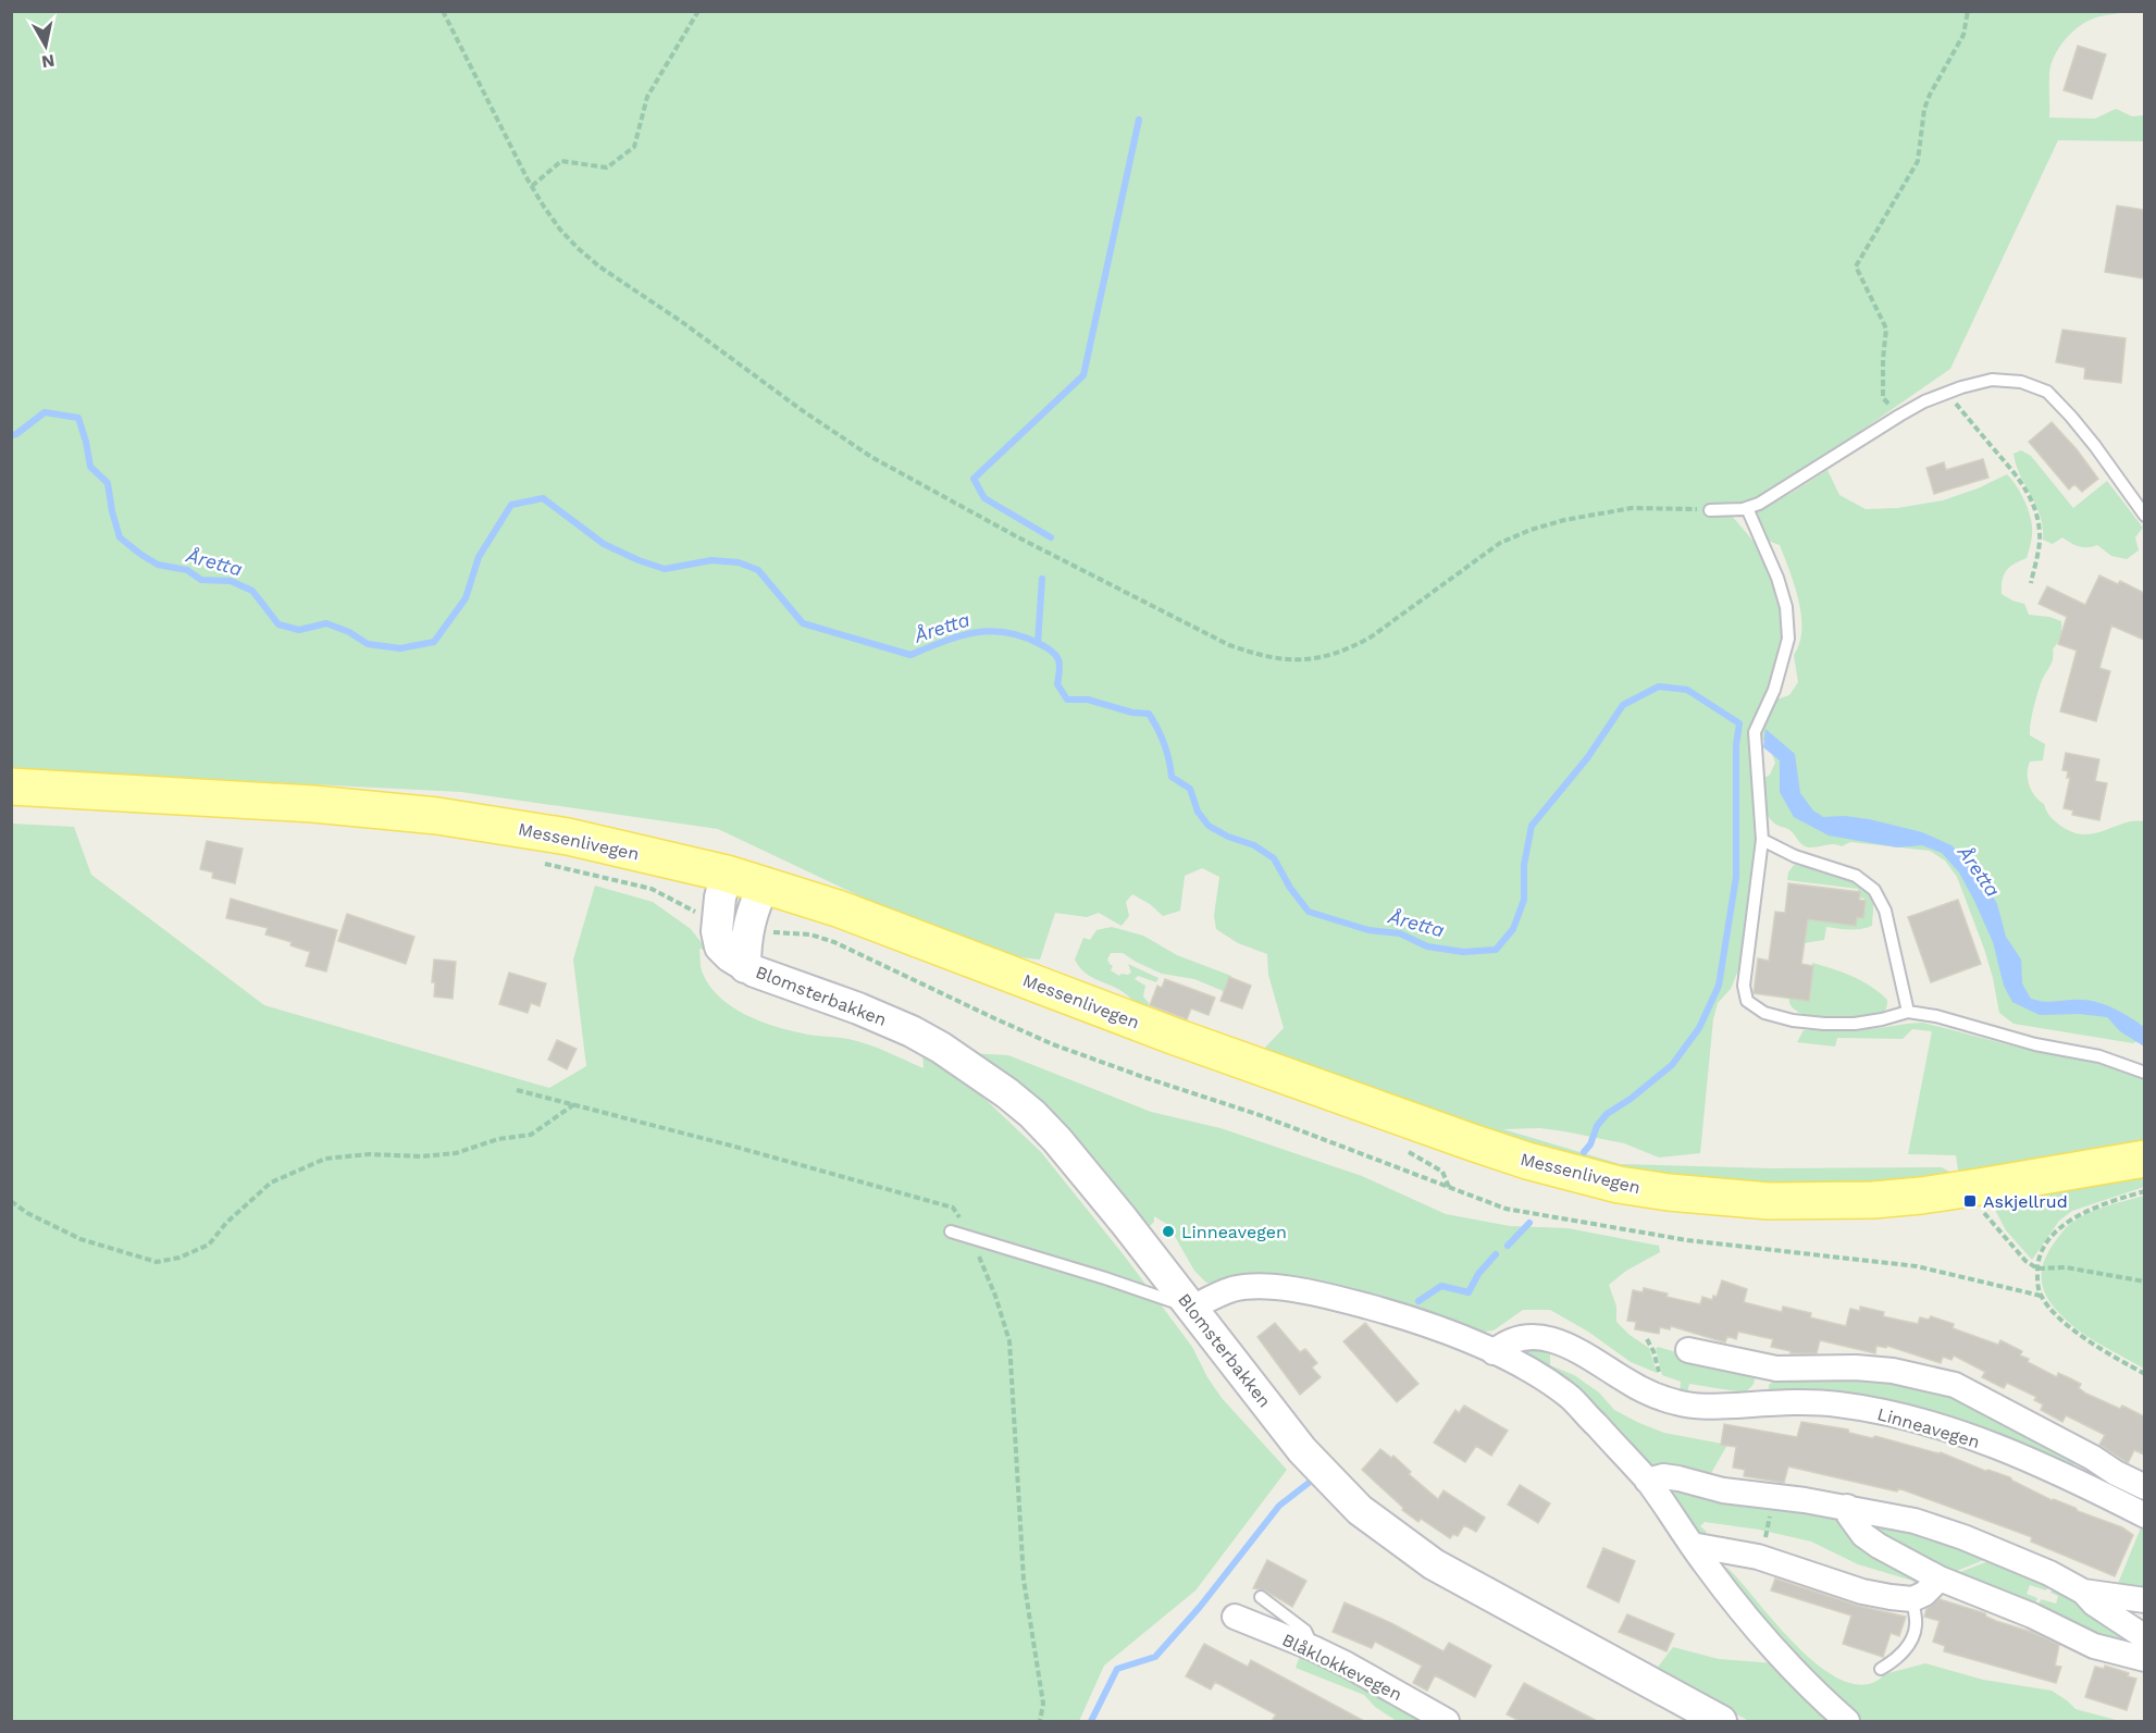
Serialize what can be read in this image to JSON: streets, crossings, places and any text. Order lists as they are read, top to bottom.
{
  "streets": {
    "main road": ["Messenlivegen"],
    "street": ["Blomsterbakken", "Linneavegen", "Blåklokkevegen"]
  },
  "crossings": [
    ["Messenlivegen", "Blomsterbakken"]
  ],
  "water": ["Åretta"],
  "places": {
    "transit": ["Askjellrud"],
    "other": ["Linneavegen"]
  },
  "north": "bottom"
}
